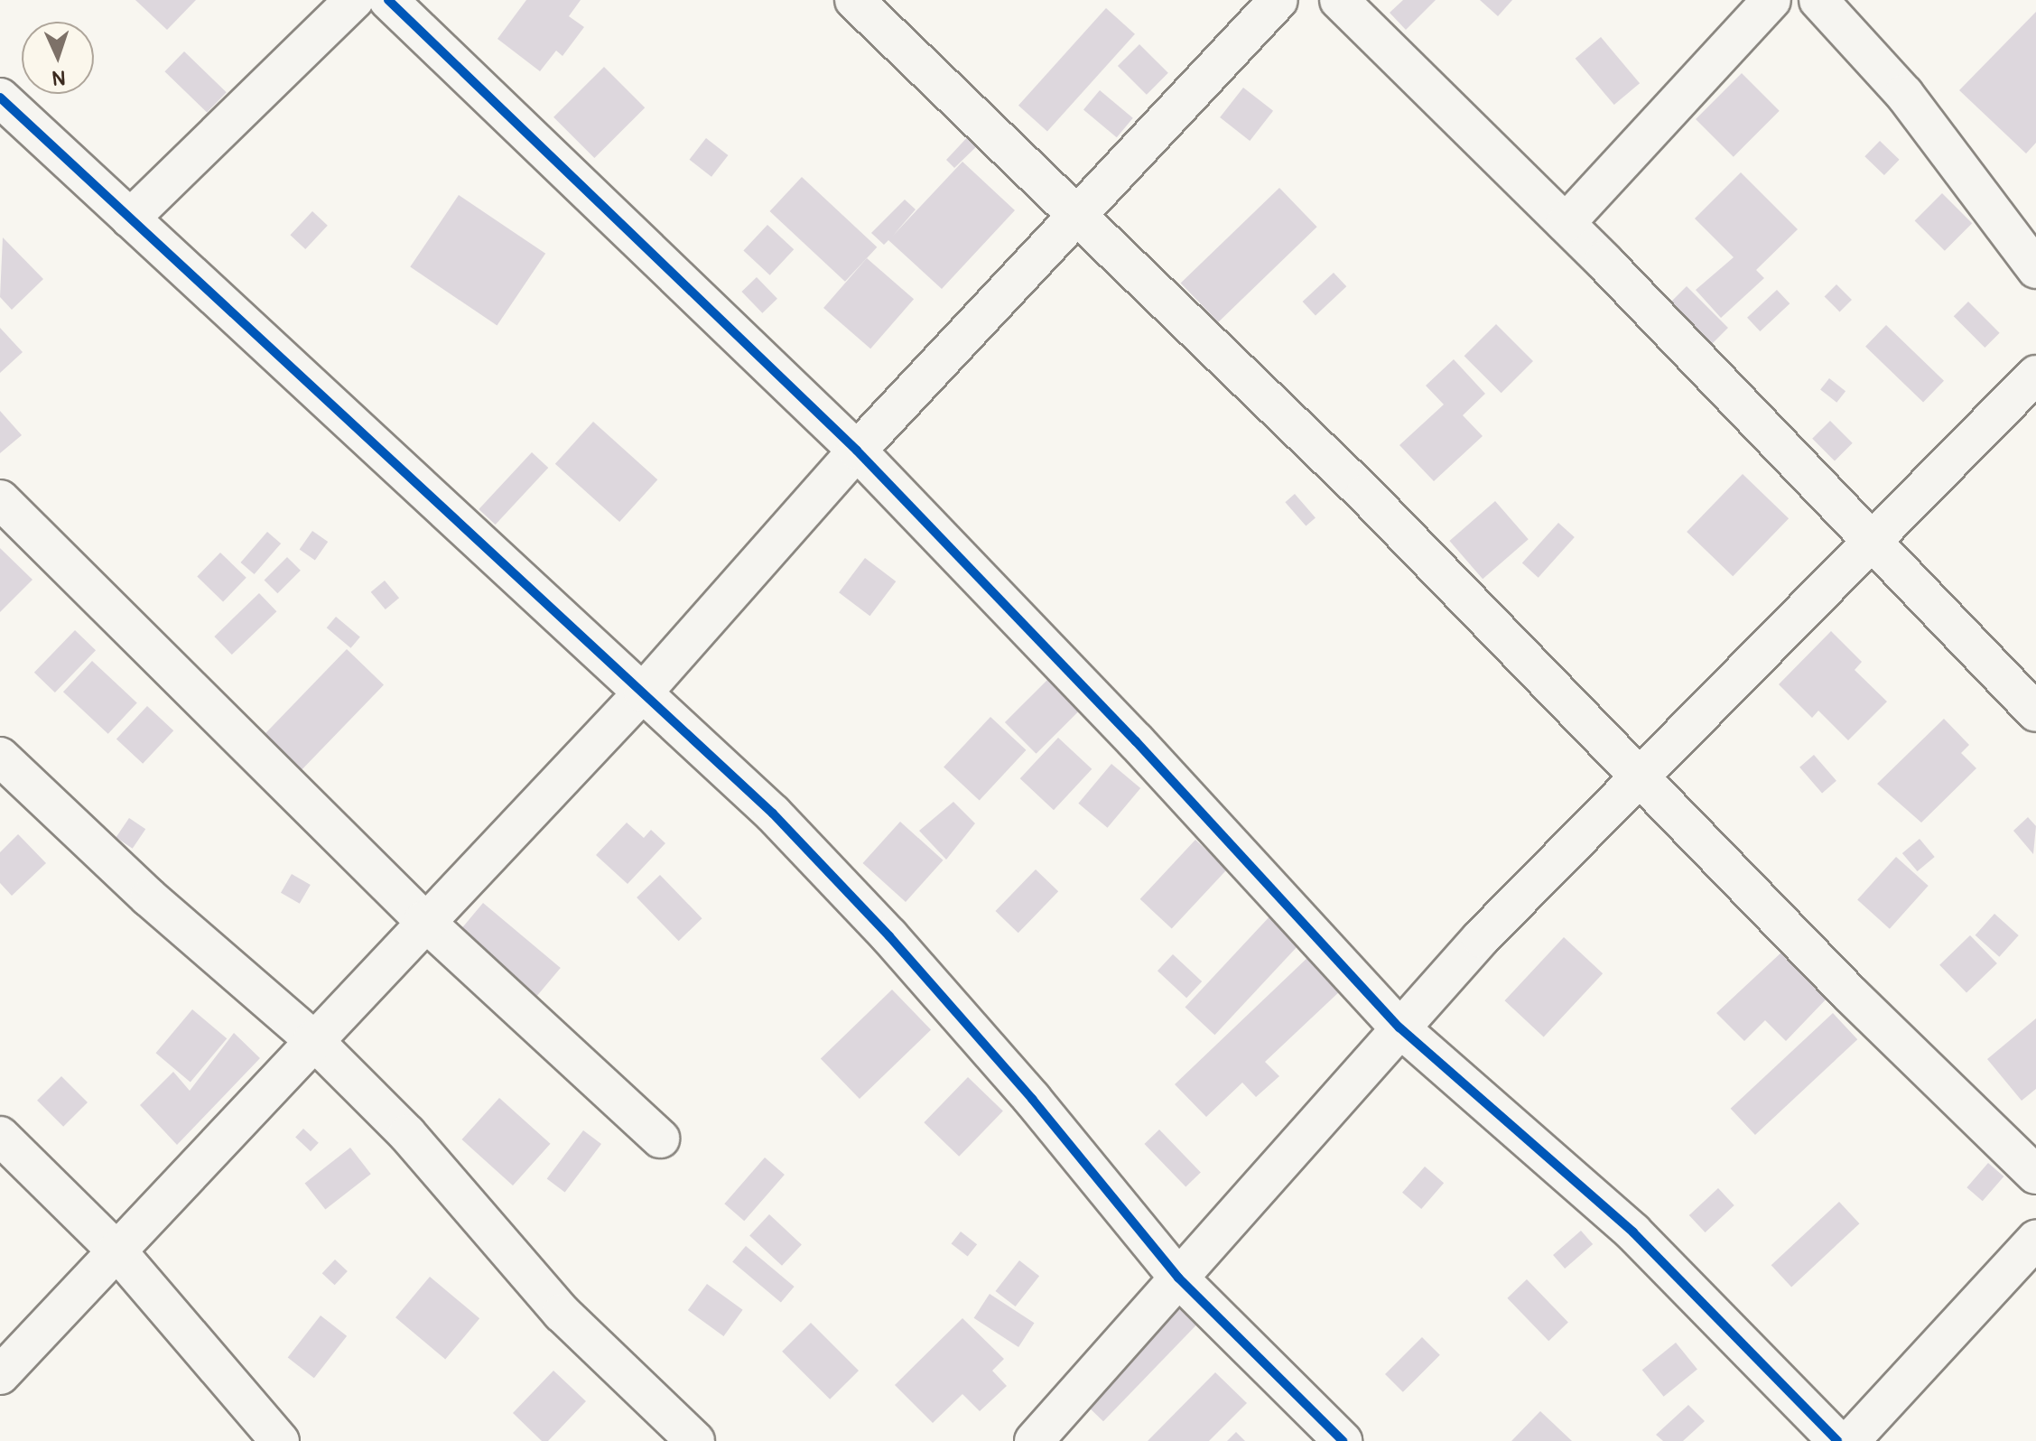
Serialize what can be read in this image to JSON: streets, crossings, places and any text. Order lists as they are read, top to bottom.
{
  "north": "bottom"
}
